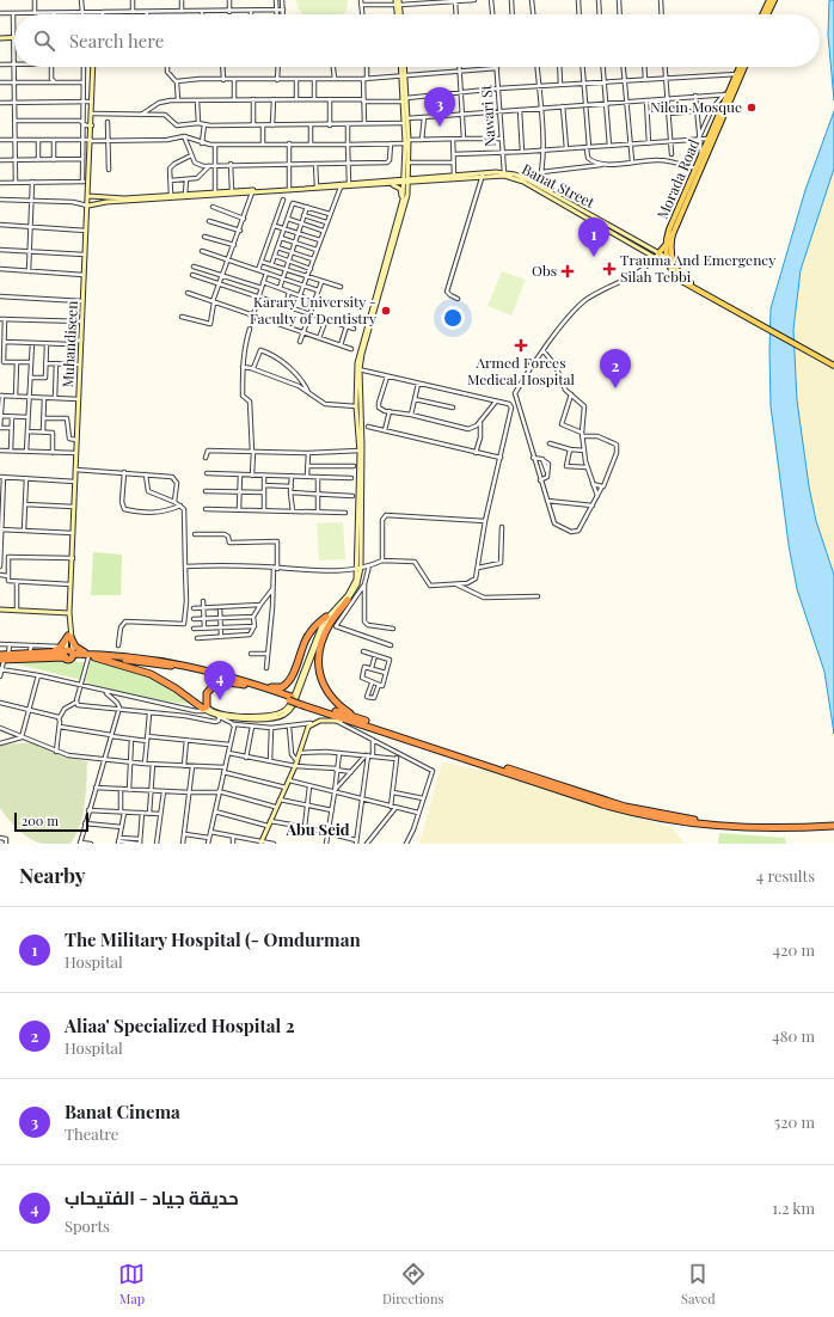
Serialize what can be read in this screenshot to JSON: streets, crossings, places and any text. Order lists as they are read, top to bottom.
{
  "streets": {
    "main road": ["Morada Road", "Banat Street", "Muhandiseen"],
    "street": ["Nawari St"]
  },
  "crossings": [
    ["Nawari St", "Banat Street"],
    ["Morada Road", "Banat Street"]
  ],
  "districts": ["Abu Seid"],
  "places": {
    "other": ["Nilein Mosque", "Karary University - Faculty of Dentistry"],
    "health": ["Trauma And Emergency Silah Tebbi", "Obs", "Armed Forces Medical Hospital"]
  },
  "scale_bar": "200 m",
  "page": {
    "search": "Search here",
    "pins": [
      "3",
      "1",
      "2",
      "4"
    ],
    "scale": "200 m",
    "heading": ["Nearby", "4 results"],
    "list": [
      {
        "mark": "1",
        "name": "The Military Hospital (- Omdurman",
        "note": "Hospital",
        "value": "420 m"
      },
      {
        "mark": "2",
        "name": "Aliaa' Specialized Hospital 2",
        "note": "Hospital",
        "value": "480 m"
      },
      {
        "mark": "3",
        "name": "Banat Cinema",
        "note": "Theatre",
        "value": "520 m"
      },
      {
        "mark": "4",
        "name": "حديقة جياد - الفتيحاب",
        "note": "Sports",
        "value": "1.2 km"
      }
    ],
    "nav": ["Map", "Directions", "Saved"]
  }
}
